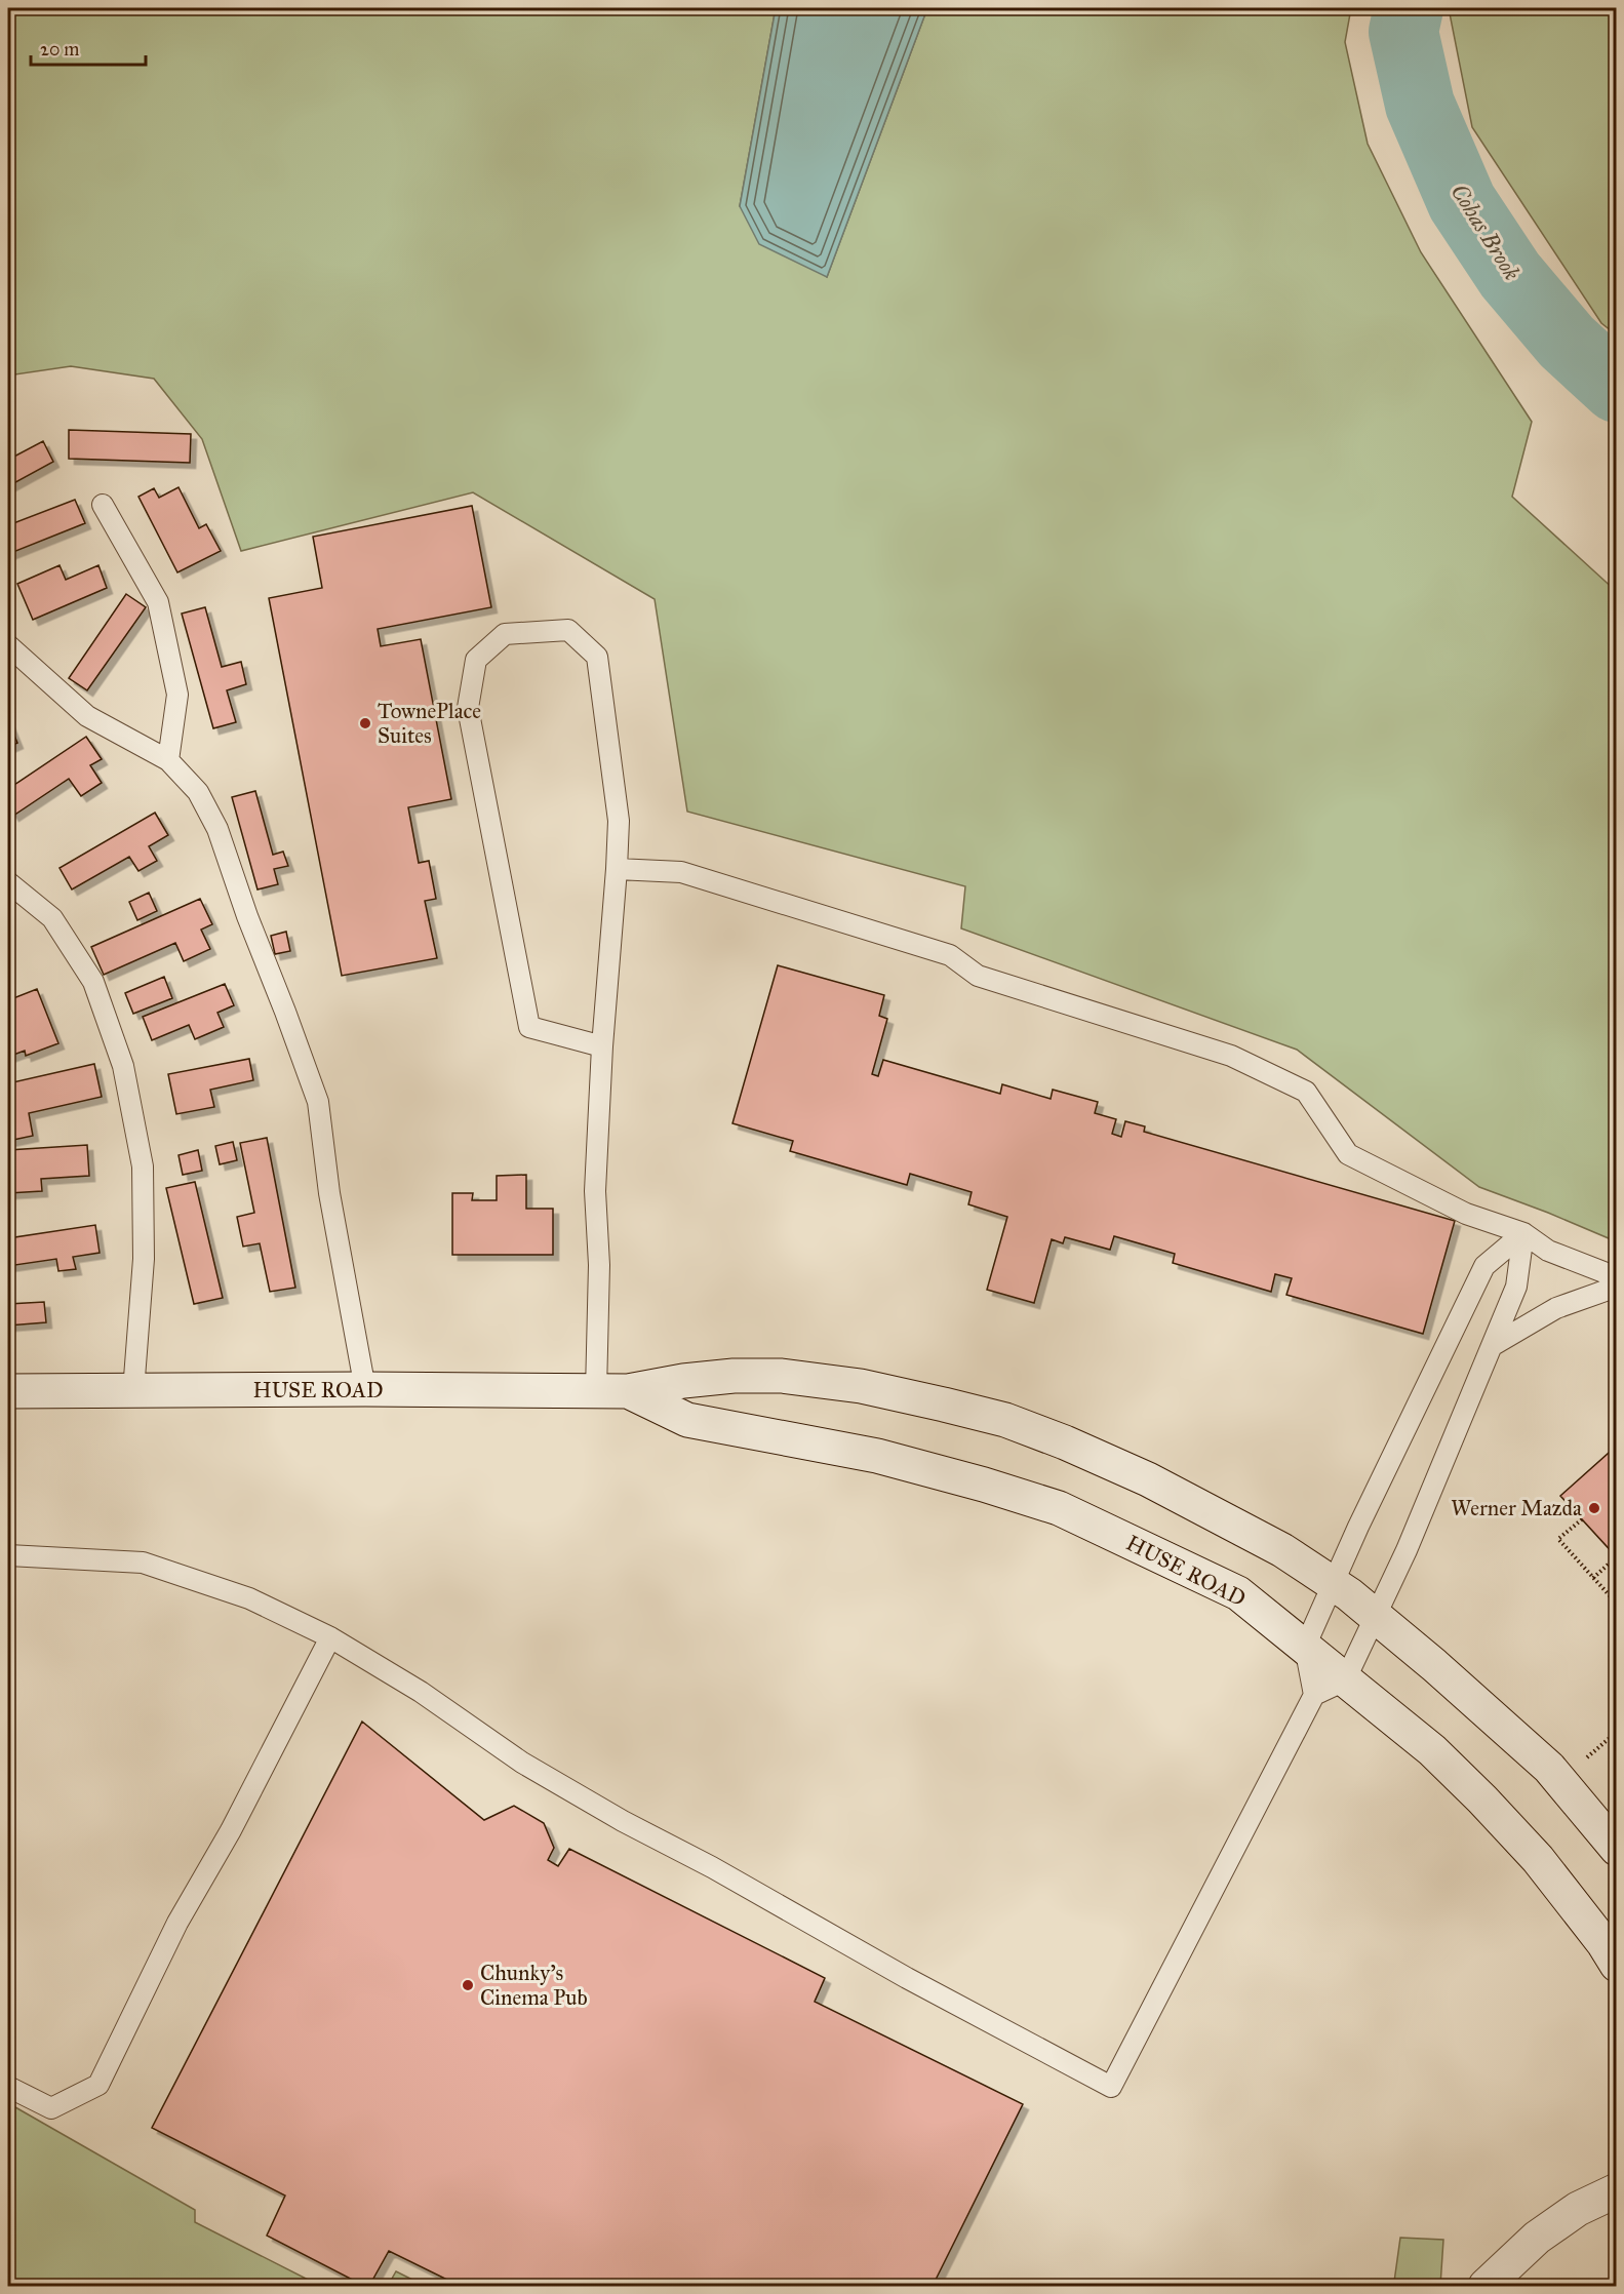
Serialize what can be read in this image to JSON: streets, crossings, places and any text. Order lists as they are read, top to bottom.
{
  "streets": {
    "street": ["HUSE ROAD"]
  },
  "water": ["Cohas Brook"],
  "places": ["TownePlace Suites", "Werner Mazda", "Chunky's Cinema Pub"],
  "scale_bar": "20 m"
}
